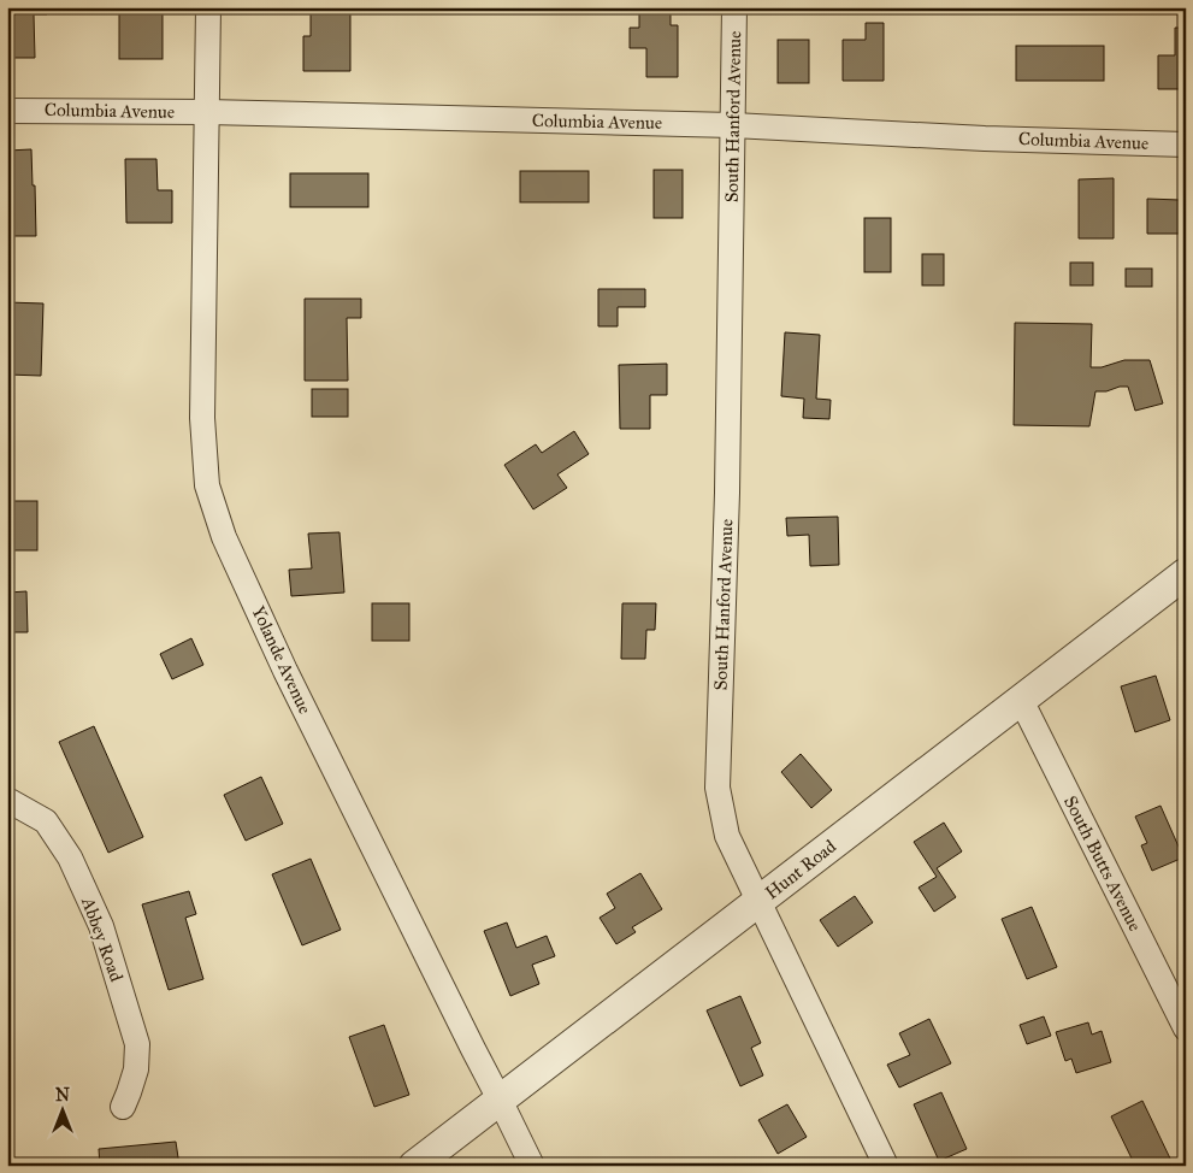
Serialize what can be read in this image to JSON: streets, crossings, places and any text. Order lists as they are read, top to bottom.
{
  "streets": {
    "street": [
      "Columbia Avenue",
      "South Hanford Avenue",
      "Yolande Avenue",
      "South Butts Avenue",
      "Hunt Road",
      "Abbey Road"
    ]
  },
  "crossings": [
    ["Columbia Avenue", "South Hanford Avenue"],
    ["Columbia Avenue", "Yolande Avenue"],
    ["South Hanford Avenue", "Hunt Road"],
    ["Yolande Avenue", "Hunt Road"],
    ["South Butts Avenue", "Hunt Road"]
  ],
  "north": "top"
}
